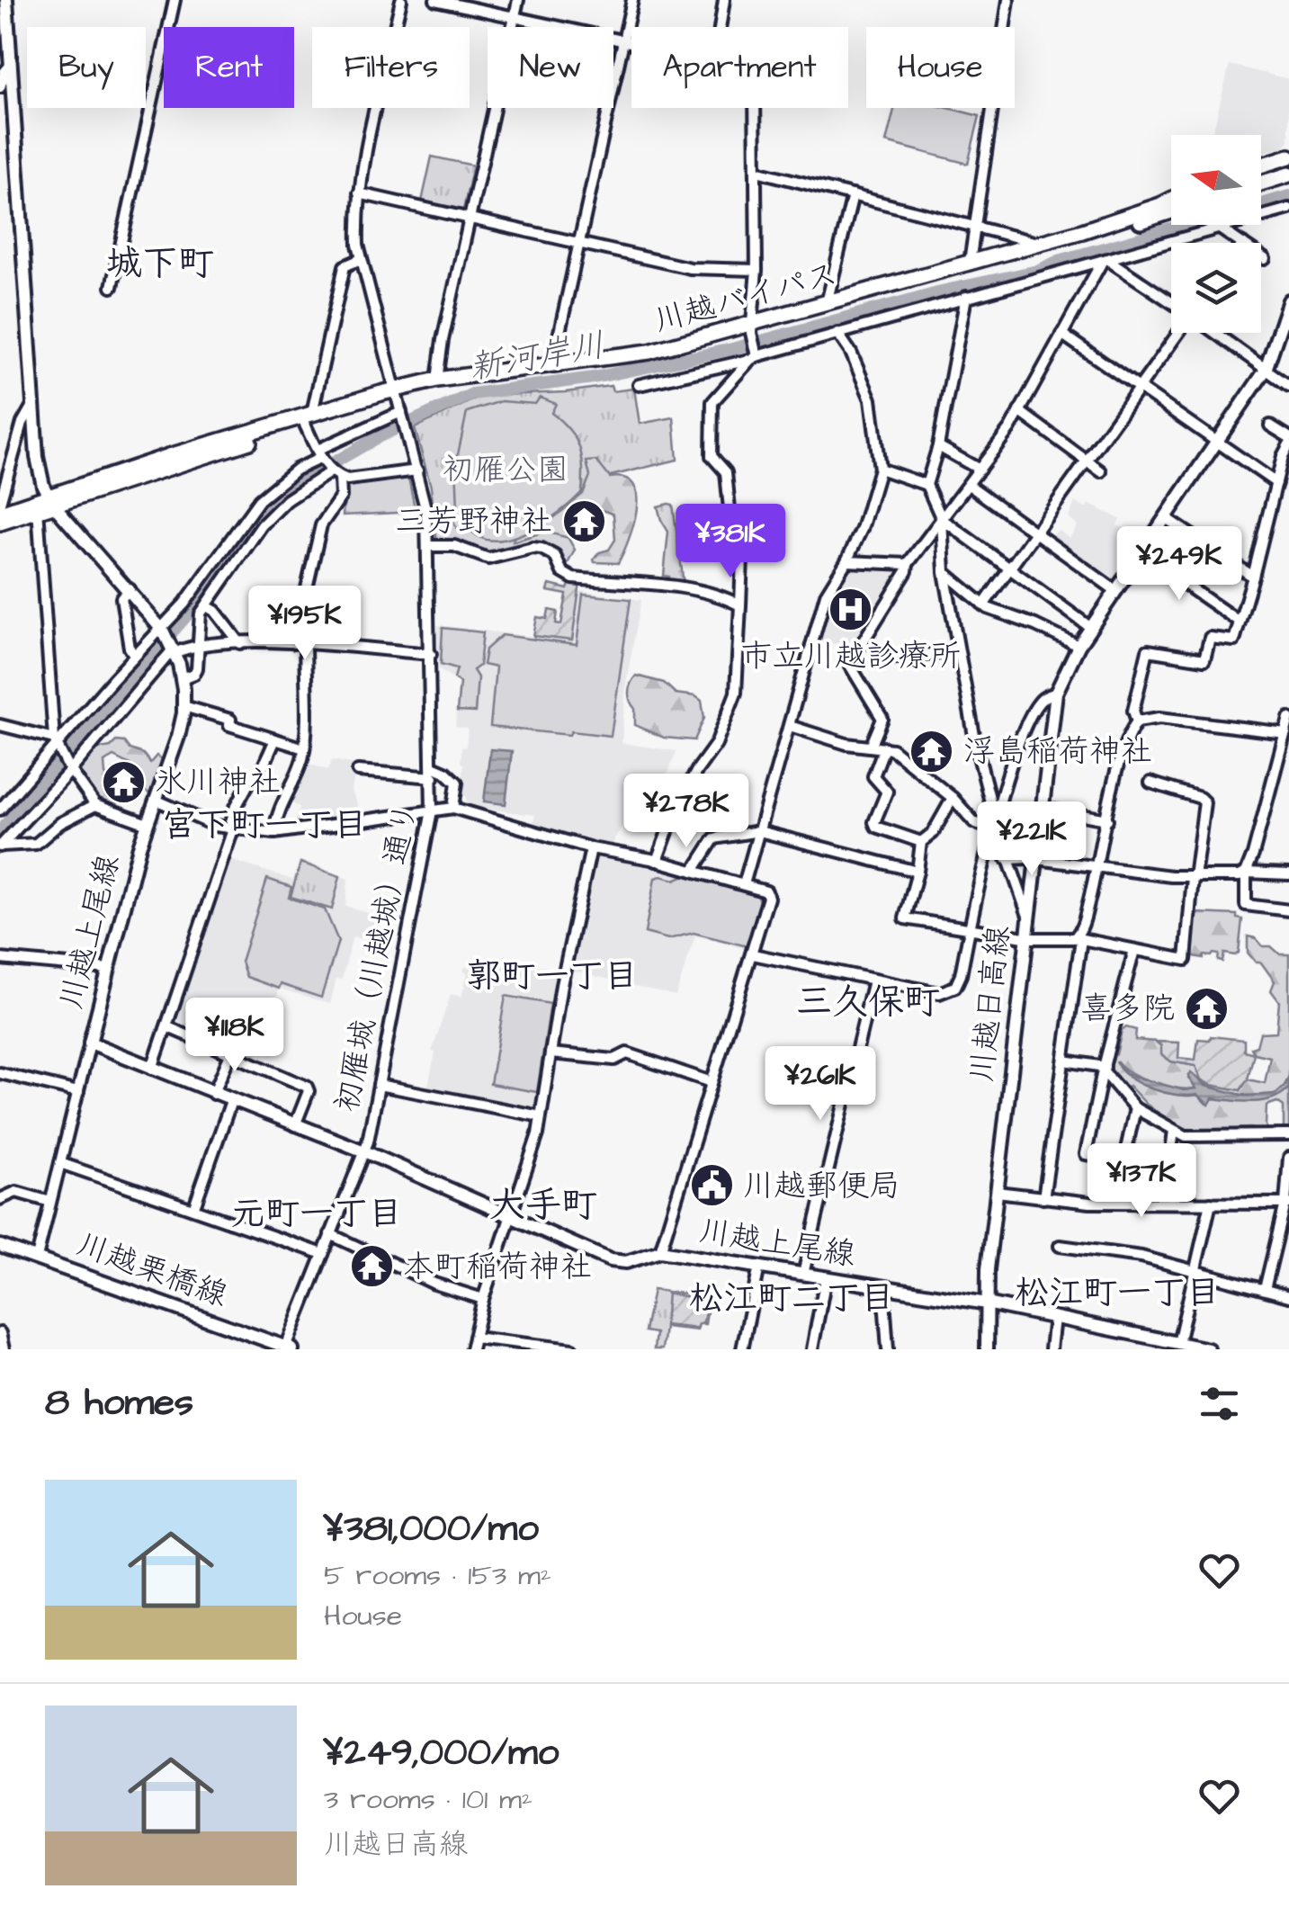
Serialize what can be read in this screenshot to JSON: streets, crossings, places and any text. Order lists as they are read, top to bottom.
{
  "streets": {
    "highway": ["川越バイパス"],
    "main road": ["川越上尾線", "川越日高線", "川越栗橋線"],
    "street": ["初雁城（川越城）通り"]
  },
  "crossings": [
    ["川越バイパス", "川越上尾線"],
    ["川越バイパス", "初雁城（川越城）通り"],
    ["川越上尾線", "初雁城（川越城）通り"],
    ["川越上尾線", "川越日高線"],
    ["初雁城（川越城）通り", "川越栗橋線"]
  ],
  "districts": [
    "城下町",
    "宮下町一丁目",
    "郭町一丁目",
    "三久保町",
    "大手町",
    "元町一丁目",
    "松江町一丁目",
    "松江町二丁目"
  ],
  "water": ["新河岸川"],
  "parks": ["初雁公園"],
  "places": {
    "temple": [
      "三芳野神社",
      "浮島稲荷神社",
      "氷川神社",
      "喜多院",
      "本町稲荷神社"
    ],
    "hospital": ["市立川越診療所"],
    "public building": ["川越郵便局"]
  },
  "north": "left",
  "page": {
    "chip": [
      "Buy",
      "Rent",
      "Filters",
      "New",
      "Apartment",
      "House"
    ],
    "price": [
      "¥381K",
      "¥249K",
      "¥195K",
      "¥278K",
      "¥221K",
      "¥118K",
      "¥261K",
      "¥137K"
    ],
    "heading": "8 homes",
    "list": [
      {
        "name": "¥381,000/mo",
        "note": "5 rooms · 153 m² · House"
      },
      {
        "name": "¥249,000/mo",
        "note": "3 rooms · 101 m² · 川越日高線"
      }
    ]
  }
}
